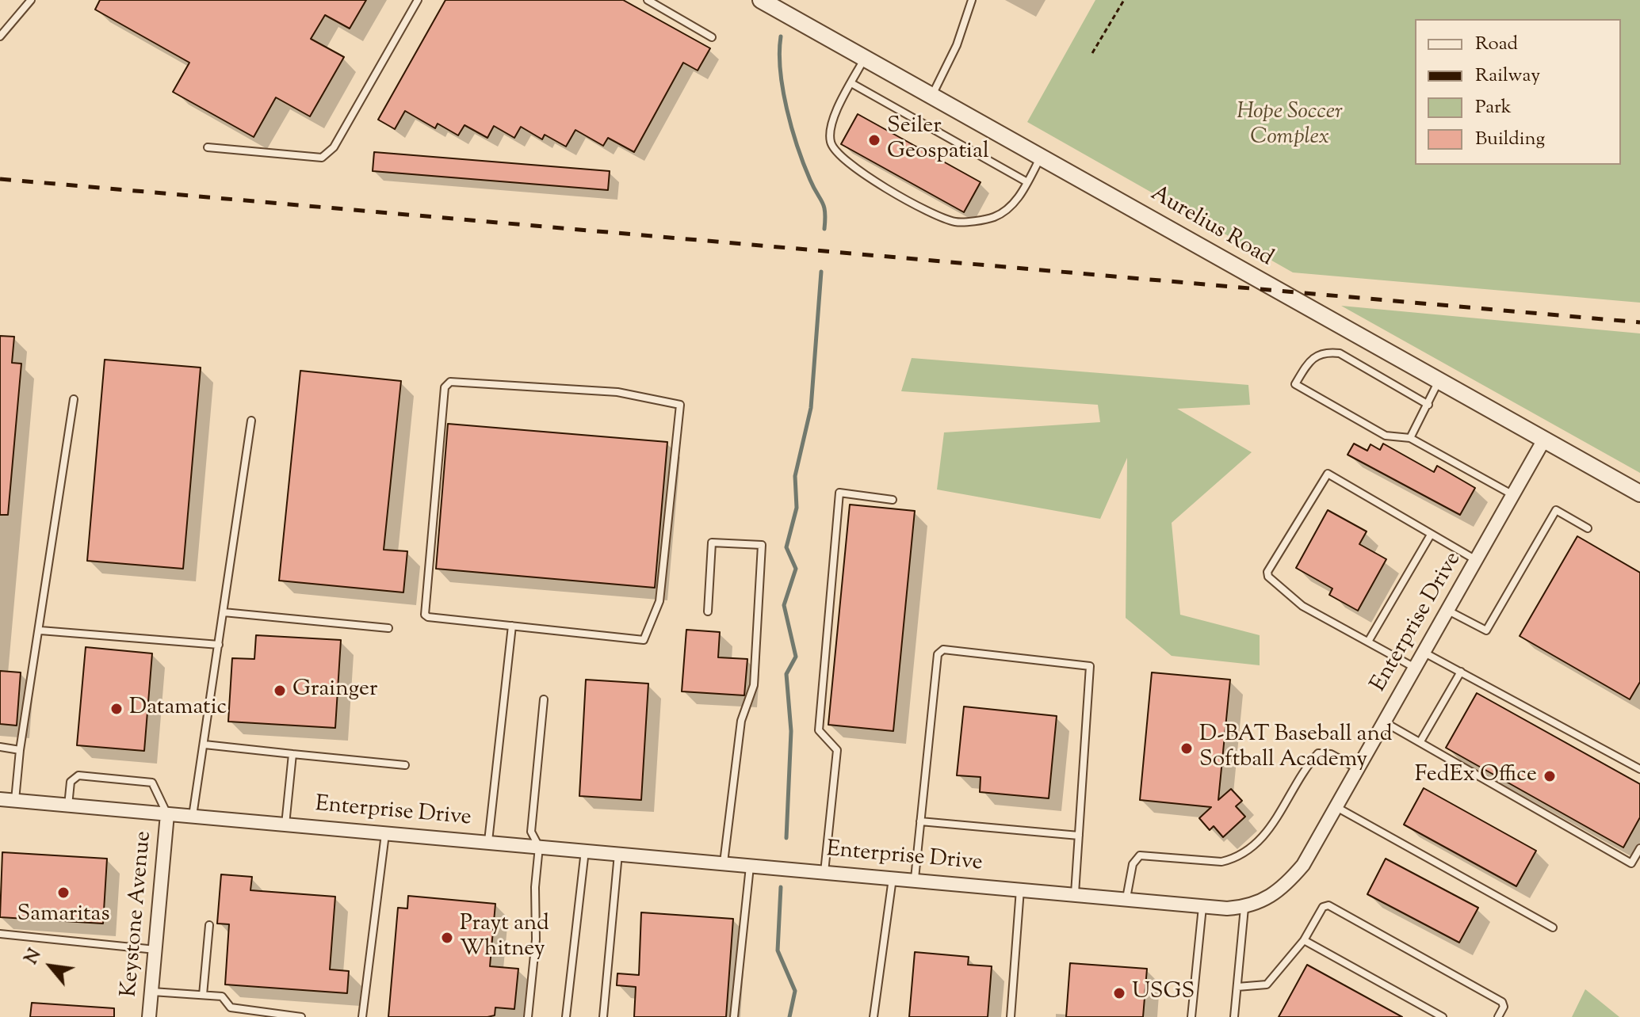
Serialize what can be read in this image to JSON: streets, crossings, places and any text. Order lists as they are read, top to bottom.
{
  "streets": {
    "street": ["Aurelius Road", "Enterprise Drive", "Keystone Avenue"]
  },
  "crossings": [
    ["Aurelius Road", "Enterprise Drive"],
    ["Enterprise Drive", "Keystone Avenue"]
  ],
  "parks": ["Hope Soccer Complex"],
  "places": [
    "Seiler Geospatial",
    "Grainger",
    "Datamatic",
    "D-BAT Baseball and Softball Academy",
    "FedEx Office",
    "Samaritas",
    "Prayt and Whitney",
    "USGS"
  ],
  "legend": [
    "Road",
    "Railway",
    "Park",
    "Building"
  ],
  "north": "top left"
}
